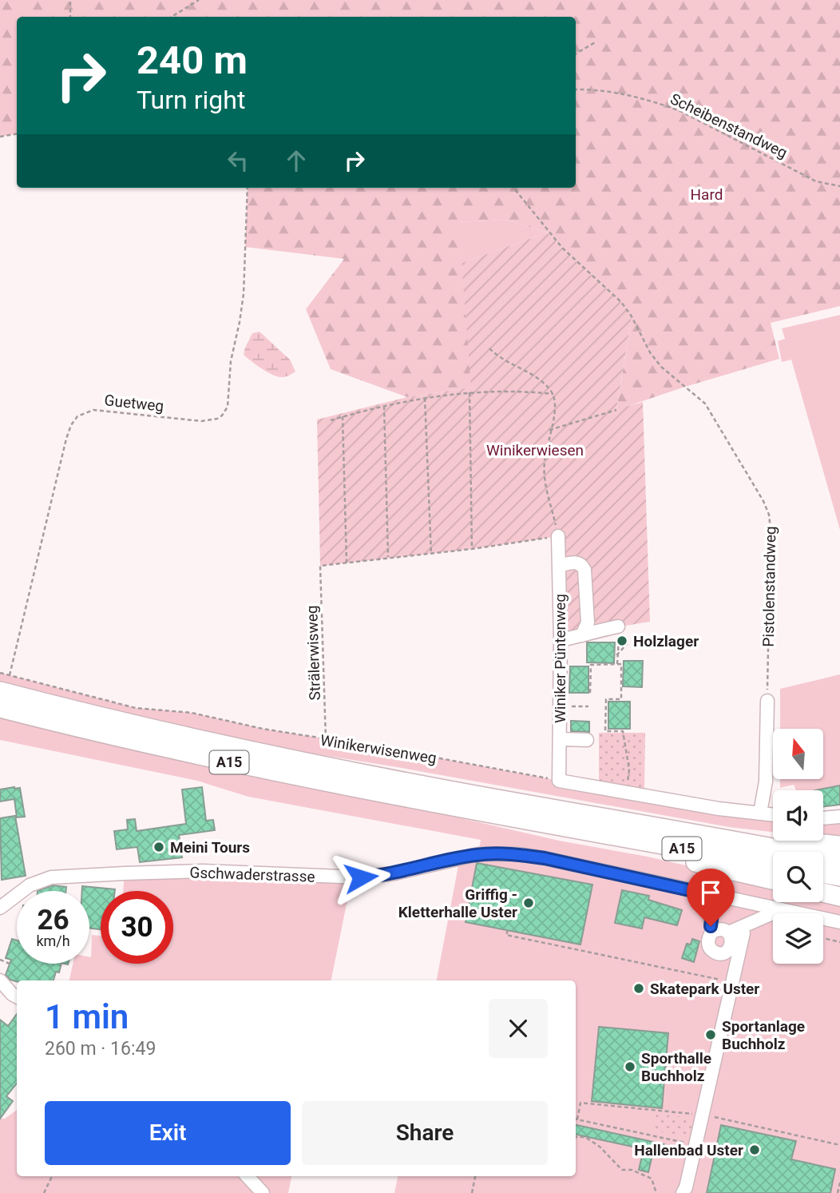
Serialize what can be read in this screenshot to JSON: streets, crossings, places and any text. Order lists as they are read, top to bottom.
{
  "streets": {
    "highway": ["A15"],
    "street": ["Winiker Püntenweg", "Gschwaderstrasse"],
    "path": [
      "Scheibenstandweg",
      "Guetweg",
      "Pistolenstandweg",
      "Strälerwisweg",
      "Winikerwisenweg"
    ]
  },
  "crossings": [
    ["Guetweg", "Winikerwisenweg"],
    ["Strälerwisweg", "Winikerwisenweg"],
    ["Winiker Püntenweg", "Winikerwisenweg"]
  ],
  "parks": ["Hard", "Winikerwiesen"],
  "places": [
    "Holzlager",
    "Meini Tours",
    "Griffig - Kletterhalle Uster",
    "Skatepark Uster",
    "Sportanlage Buchholz",
    "Sporthalle Buchholz",
    "Hallenbad Uster"
  ],
  "north": "top",
  "page": {
    "turn": ["240 m", "Turn right"],
    "speed": "26 km/h",
    "limit": "30",
    "heading": ["1 min", "260 m · 16:49"],
    "buttons": ["Exit", "Share"]
  }
}
